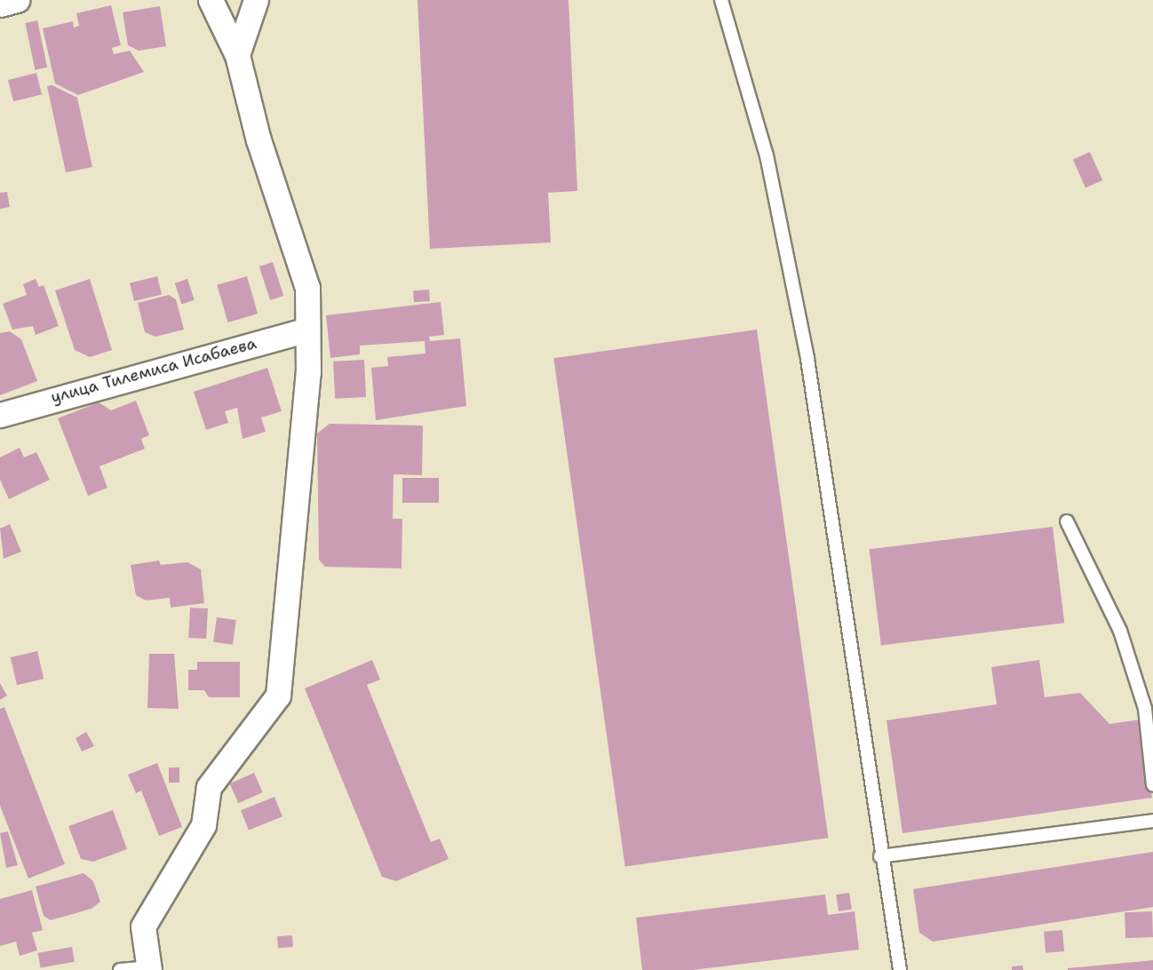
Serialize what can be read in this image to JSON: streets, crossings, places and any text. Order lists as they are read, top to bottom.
{
  "streets": {
    "street": ["улица Тилемиса Исабаева"]
  }
}
